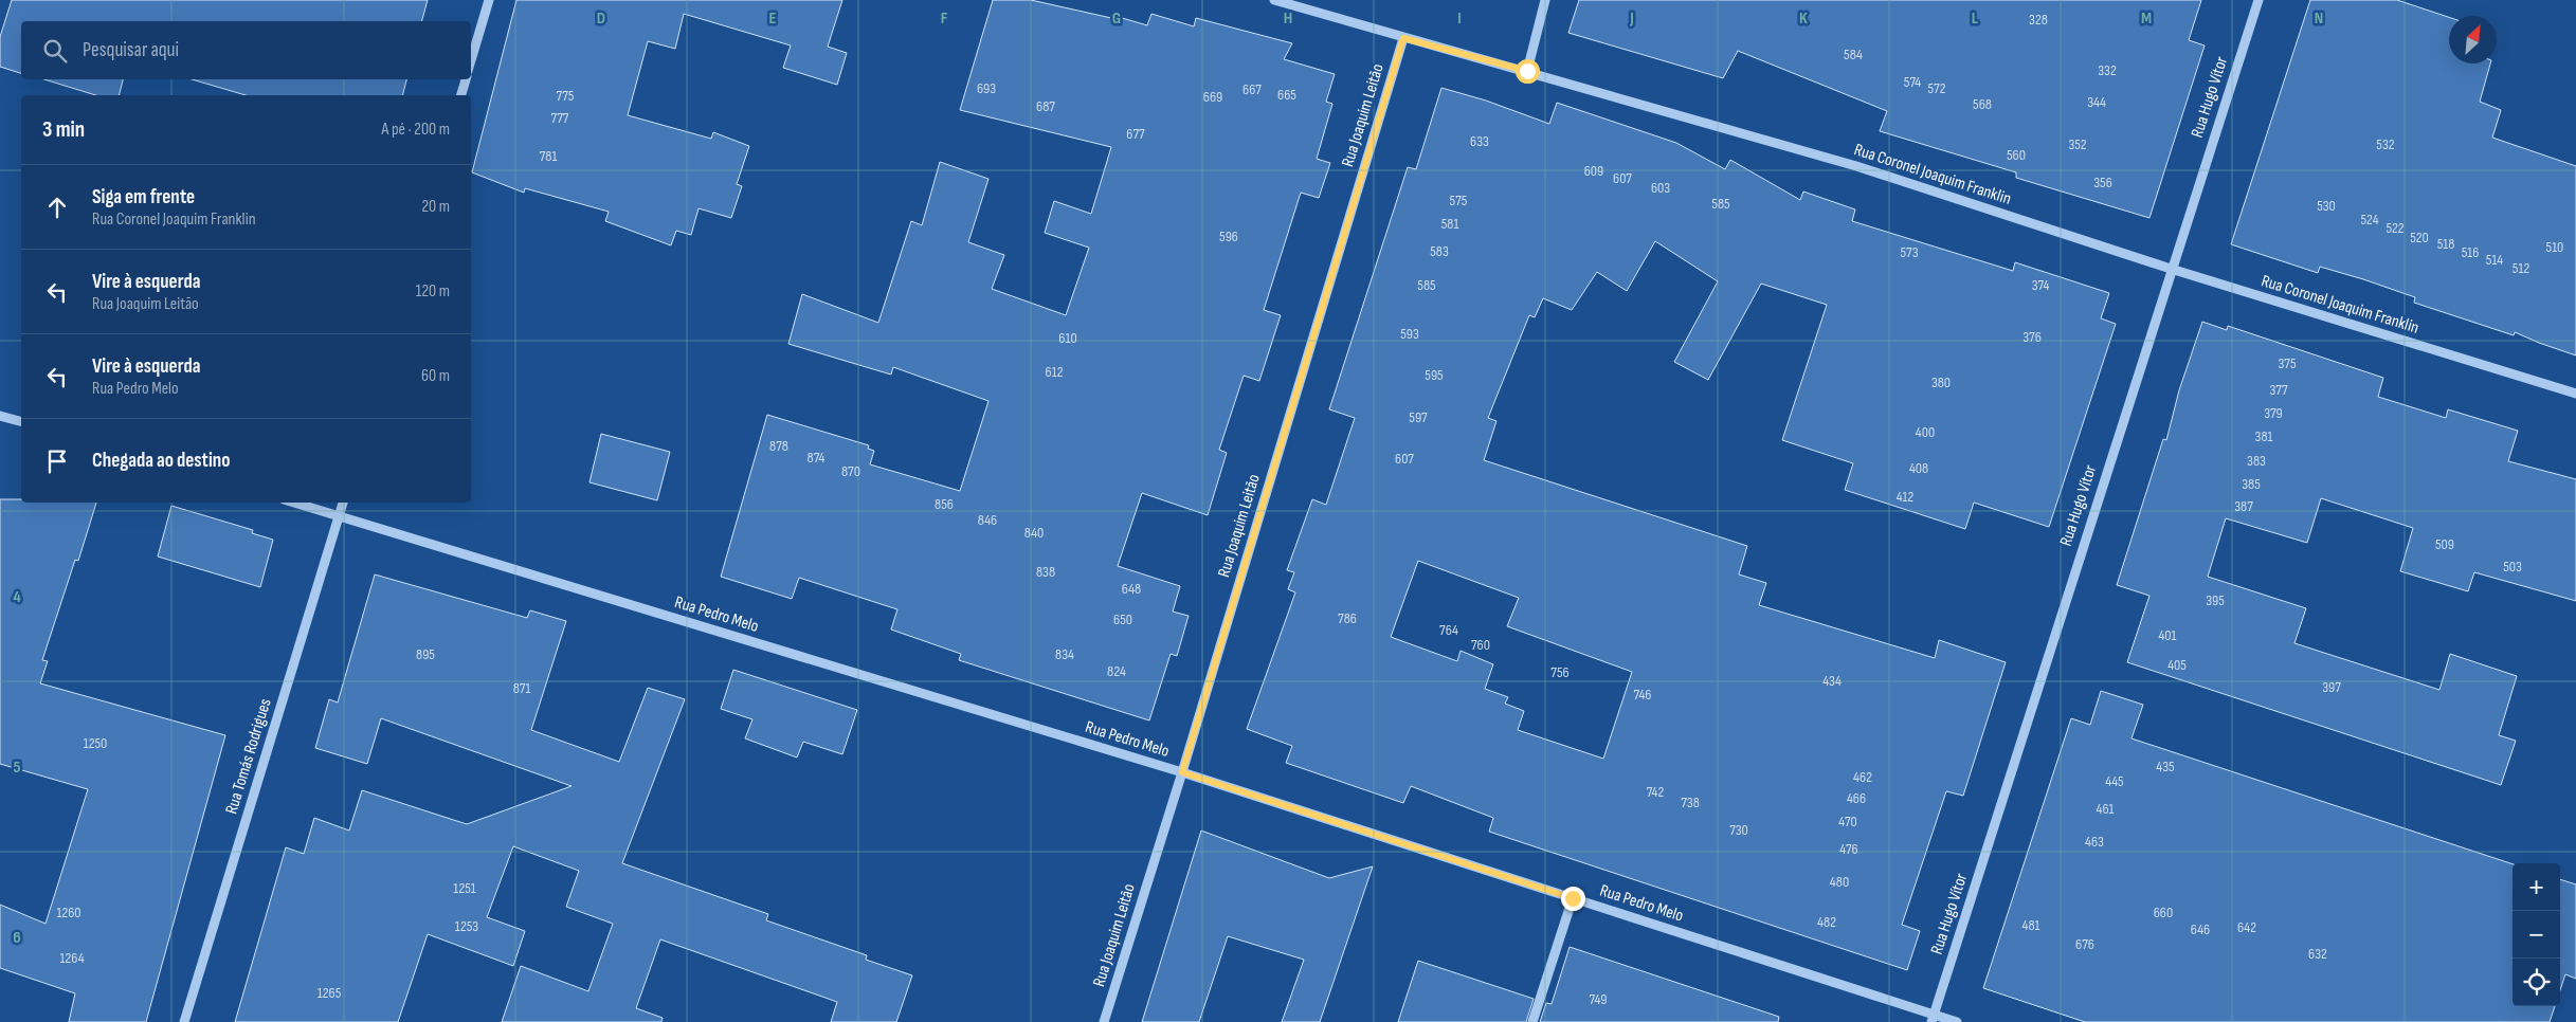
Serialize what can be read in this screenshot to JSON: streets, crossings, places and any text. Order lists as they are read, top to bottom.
{
  "streets": {
    "street": [
      "Rua Hugo Vítor",
      "Rua Joaquim Leitão",
      "Rua Coronel Joaquim Franklin",
      "Rua Pedro Melo",
      "Rua Tomás Rodrigues"
    ]
  },
  "crossings": [
    ["Rua Hugo Vítor", "Rua Coronel Joaquim Franklin"],
    ["Rua Hugo Vítor", "Rua Pedro Melo"],
    ["Rua Joaquim Leitão", "Rua Coronel Joaquim Franklin"],
    ["Rua Joaquim Leitão", "Rua Pedro Melo"],
    ["Rua Pedro Melo", "Rua Tomás Rodrigues"]
  ],
  "house_numbers": [
    "328",
    "584",
    "332",
    "574",
    "693",
    "572",
    "667",
    "665",
    "775",
    "669",
    "344",
    "568",
    "687",
    "777",
    "677",
    "633",
    "352",
    "532",
    "560",
    "781",
    "609",
    "607",
    "356",
    "603",
    "575",
    "585",
    "530",
    "524",
    "581",
    "522",
    "596",
    "520",
    "518",
    "510",
    "583",
    "573",
    "516",
    "514",
    "512",
    "585",
    "374",
    "593",
    "376",
    "610",
    "375",
    "612",
    "595",
    "380",
    "377",
    "379",
    "597",
    "400",
    "381",
    "878",
    "874",
    "607",
    "383",
    "408",
    "870",
    "385",
    "412",
    "856",
    "387",
    "846",
    "840",
    "509",
    "503",
    "838",
    "648",
    "395",
    "786",
    "650",
    "764",
    "401",
    "760",
    "895",
    "834",
    "405",
    "824",
    "756",
    "434",
    "397",
    "871",
    "746",
    "1250",
    "435",
    "462",
    "445",
    "742",
    "466",
    "738",
    "461",
    "470",
    "730",
    "463",
    "476",
    "480",
    "1251",
    "1260",
    "660",
    "482",
    "481",
    "1253",
    "642",
    "646",
    "676",
    "632",
    "1264",
    "1265",
    "749"
  ],
  "north": "top right",
  "page": {
    "search": "Pesquisar aqui",
    "heading": ["3 min", "A pé · 200 m"],
    "list": [
      ["Siga em frente", "Rua Coronel Joaquim Franklin", "20 m"],
      ["Vire à esquerda", "Rua Joaquim Leitão", "120 m"],
      ["Vire à esquerda", "Rua Pedro Melo", "60 m"],
      "Chegada ao destino"
    ],
    "map_buttons": ["+", "−"]
  },
  "grid": {
    "columns": [
      "D",
      "E",
      "F",
      "G",
      "H",
      "I",
      "J",
      "K",
      "L",
      "M",
      "N"
    ],
    "rows": ["4", "5", "6"]
  }
}
